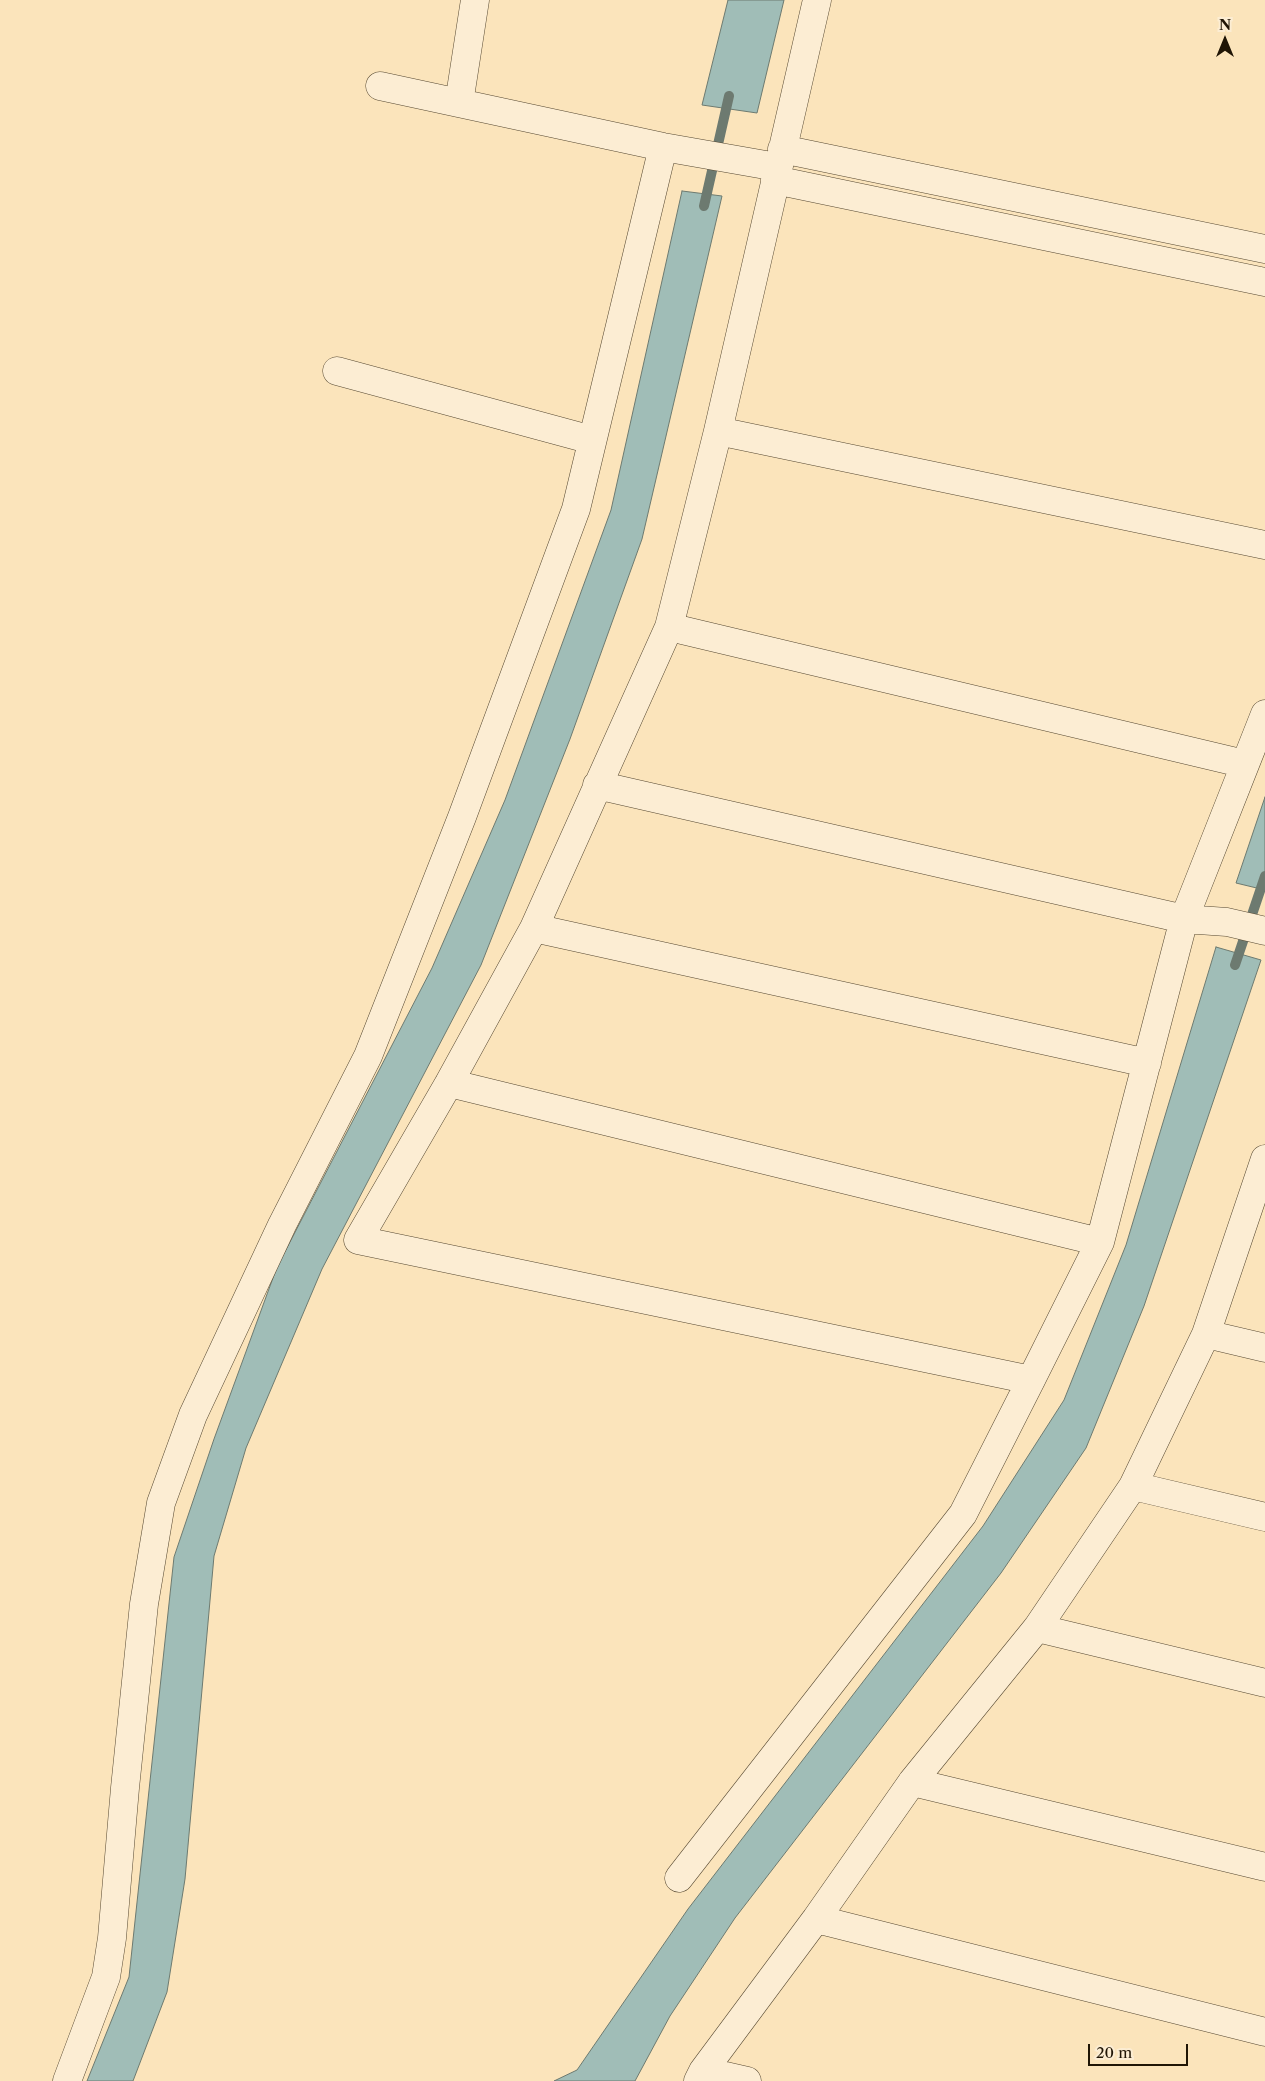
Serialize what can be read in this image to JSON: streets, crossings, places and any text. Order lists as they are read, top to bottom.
{
  "scale_bar": "20 m",
  "north": "top"
}
